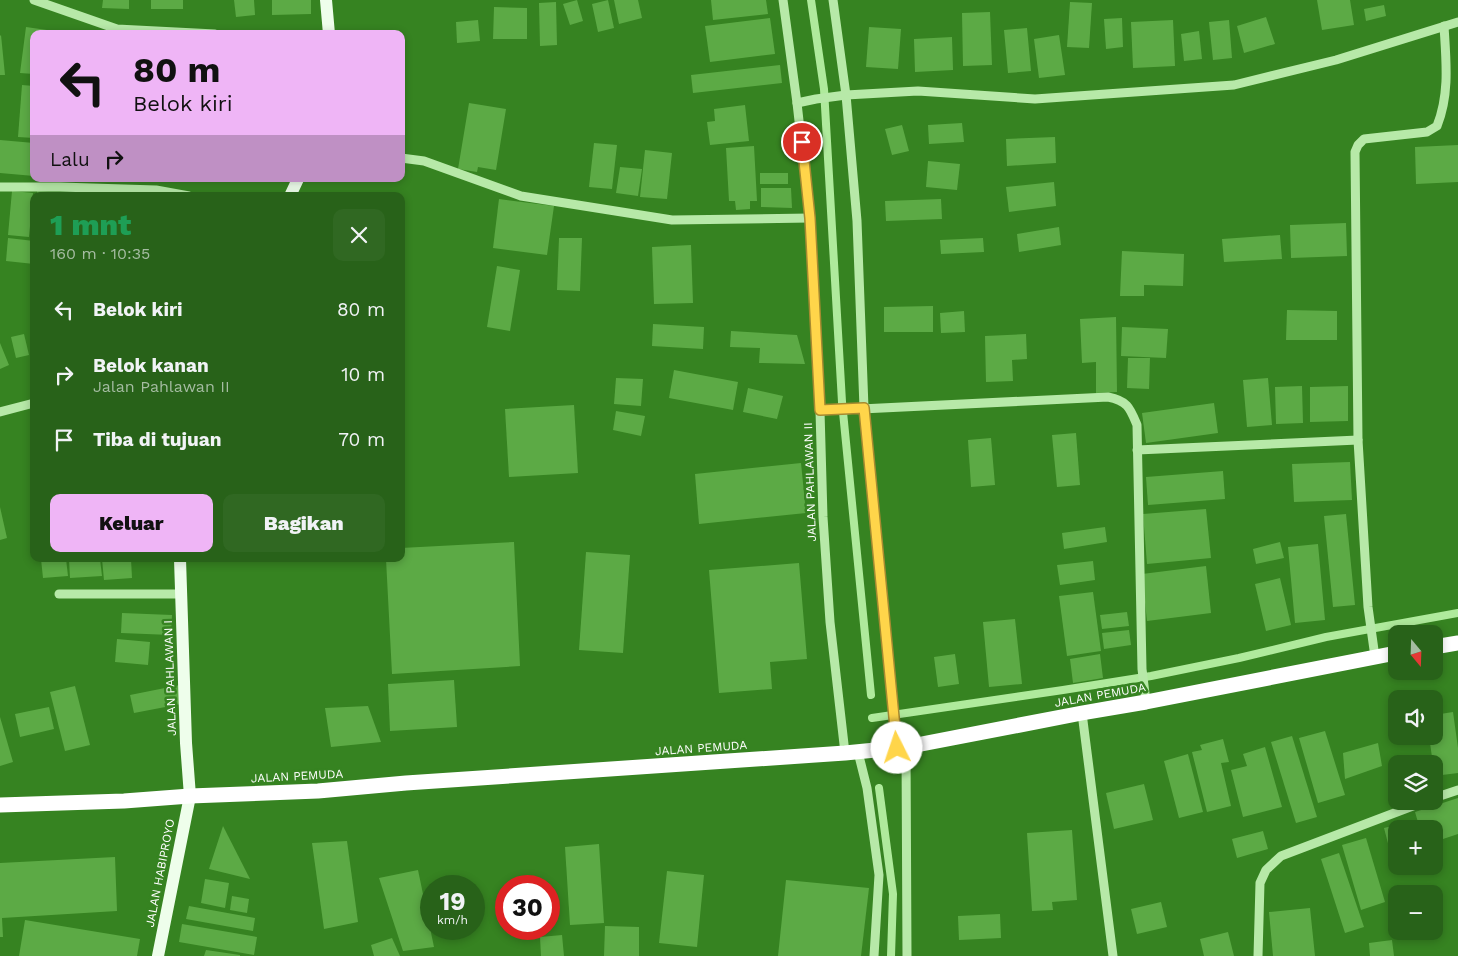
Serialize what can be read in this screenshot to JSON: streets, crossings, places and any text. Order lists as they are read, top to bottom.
{
  "streets": {
    "highway": ["JALAN PEMUDA"],
    "main road": ["JALAN PAHLAWAN I", "JALAN HABIPROYO"],
    "street": ["JALAN PAHLAWAN II"]
  },
  "crossings": [
    ["JALAN PAHLAWAN II", "JALAN PEMUDA"],
    ["JALAN PAHLAWAN I", "JALAN PEMUDA"],
    ["JALAN PAHLAWAN I", "JALAN HABIPROYO"],
    ["JALAN PEMUDA", "JALAN HABIPROYO"]
  ],
  "north": "bottom",
  "page": {
    "turn": ["80 m", "Belok kiri"],
    "then": "Lalu",
    "heading": ["1 mnt", "160 m · 10:35"],
    "list": [
      {
        "name": "Belok kiri",
        "value": "80 m"
      },
      {
        "name": "Belok kanan",
        "note": "Jalan Pahlawan II",
        "value": "10 m"
      },
      {
        "name": "Tiba di tujuan",
        "value": "70 m"
      }
    ],
    "buttons": ["Keluar", "Bagikan"],
    "map_buttons": ["+", "−"],
    "speed": "19 km/h",
    "limit": "30"
  }
}
